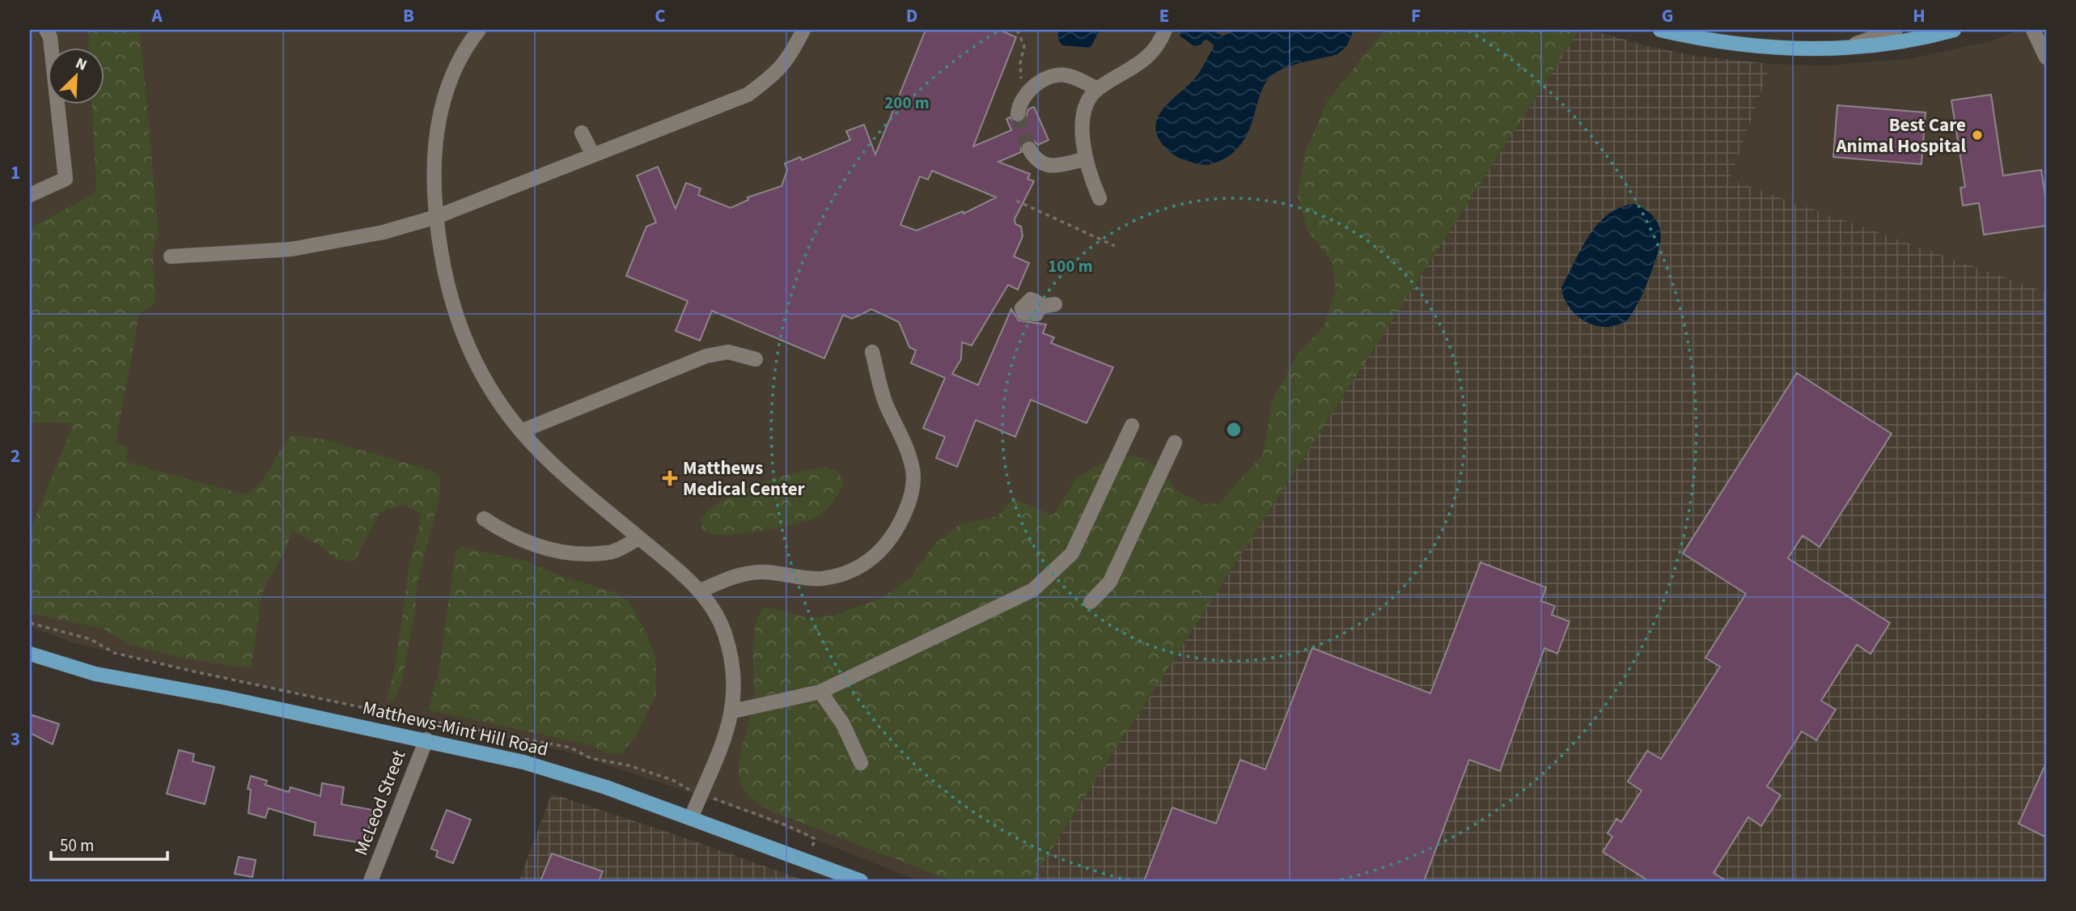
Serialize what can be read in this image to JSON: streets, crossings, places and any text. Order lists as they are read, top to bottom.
{
  "streets": {
    "main road": ["Matthews-Mint Hill Road"],
    "street": ["McLeod Street"]
  },
  "crossings": [
    ["Matthews-Mint Hill Road", "McLeod Street"]
  ],
  "places": {
    "other": ["Best Care Animal Hospital"],
    "health": ["Matthews Medical Center"]
  },
  "scale_bar": "50 m",
  "north": "top right",
  "grid": {
    "columns": [
      "A",
      "B",
      "C",
      "D",
      "E",
      "F",
      "G",
      "H"
    ],
    "rows": ["1", "2", "3"]
  },
  "rings": ["200 m", "100 m"]
}
